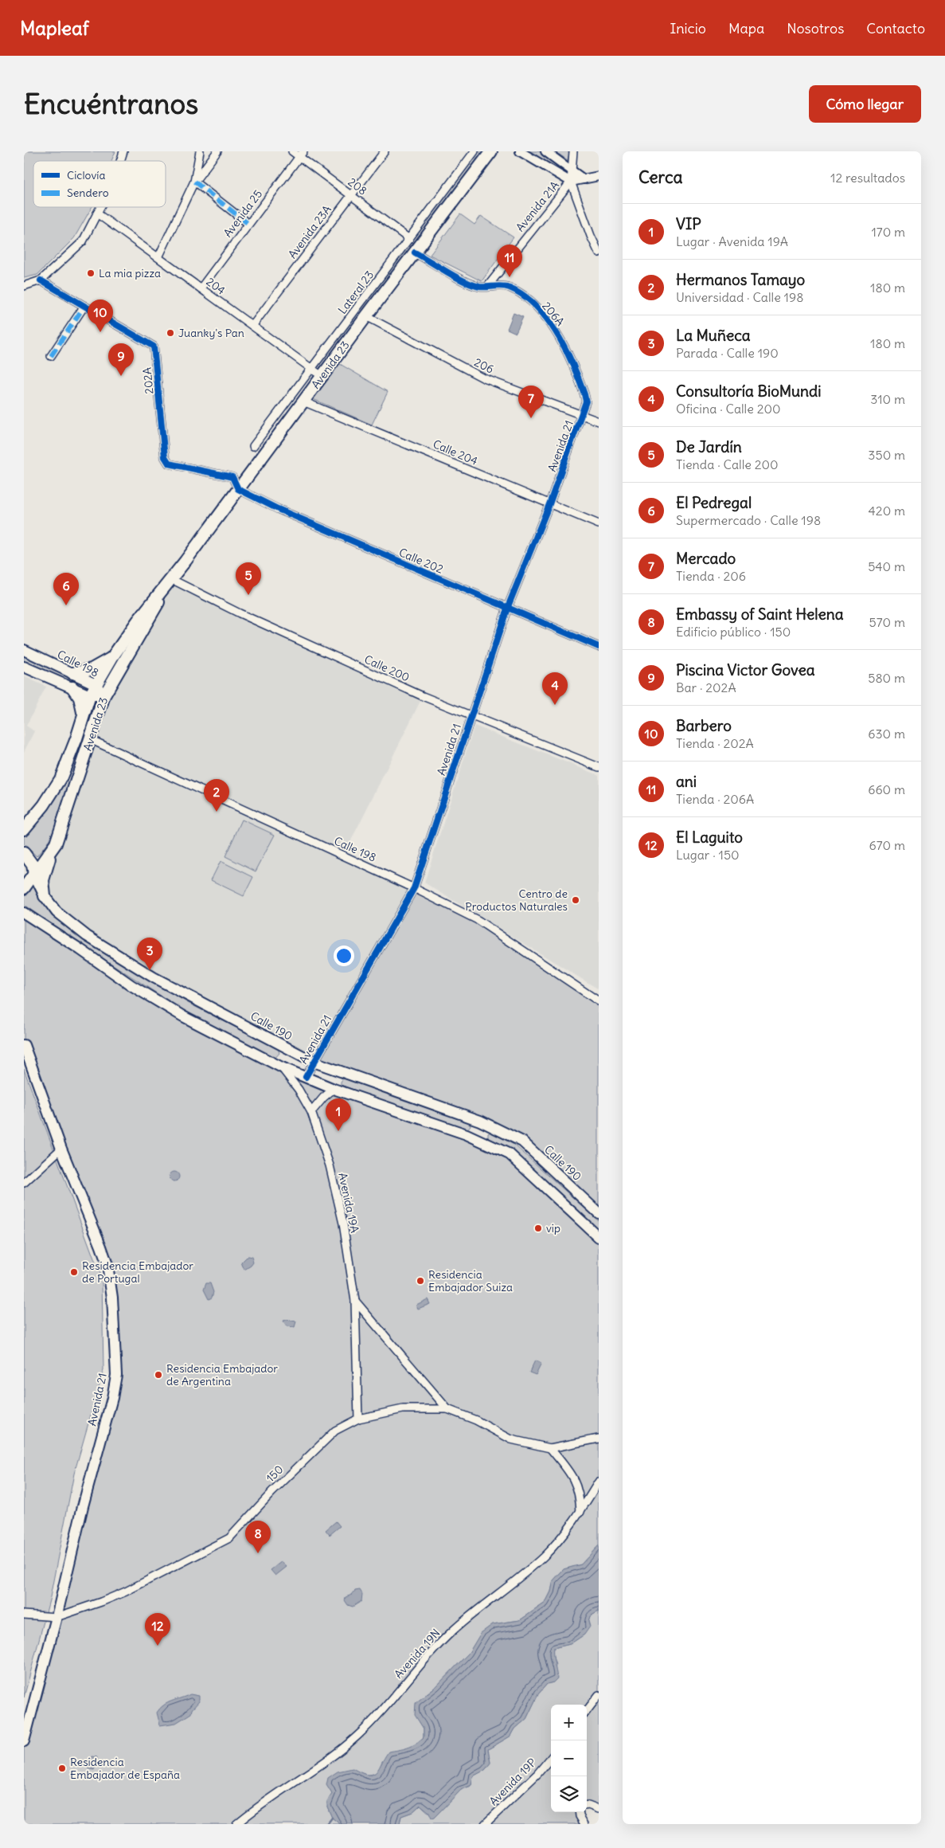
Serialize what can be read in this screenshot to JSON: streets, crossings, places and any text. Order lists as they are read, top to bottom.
{
  "streets": {
    "main road": [
      "Avenida 23",
      "Avenida 21",
      "Calle 198",
      "Calle 190"
    ],
    "street": [
      "208",
      "Avenida 21A",
      "Avenida 25",
      "Avenida 23A",
      "204",
      "Lateral 23",
      "206A",
      "206",
      "202A",
      "Calle 204",
      "Calle 202",
      "Calle 200",
      "Avenida 19A",
      "150",
      "Avenida 19N",
      "Avenida 19P"
    ]
  },
  "crossings": [
    ["208", "Avenida 25"],
    ["208", "Avenida 23A"],
    ["208", "Lateral 23"],
    ["Avenida 21A", "206A"],
    ["Avenida 25", "204"],
    ["Avenida 23A", "204"],
    ["204", "Lateral 23"],
    ["204", "Avenida 23"],
    ["206A", "Avenida 23"],
    ["206A", "206"],
    ["206A", "Avenida 21"],
    ["Avenida 23", "206"],
    ["Avenida 23", "202A"],
    ["Avenida 23", "Calle 204"],
    ["Avenida 23", "Calle 202"],
    ["Avenida 23", "Calle 198"],
    ["Avenida 23", "Calle 200"],
    ["Avenida 23", "Calle 190"],
    ["206", "Avenida 21"],
    ["202A", "Calle 202"],
    ["Avenida 21", "Calle 204"],
    ["Avenida 21", "Calle 202"],
    ["Avenida 21", "Calle 198"],
    ["Avenida 21", "Calle 200"],
    ["Avenida 21", "Calle 190"],
    ["Avenida 21", "150"],
    ["Avenida 19A", "150"]
  ],
  "places": [
    "La mia pizza",
    "Juanky's Pan",
    "Centro de Productos Naturales",
    "vip",
    "Residencia Embajador de Portugal",
    "Residencia Embajador Suiza",
    "Residencia Embajador de Argentina",
    "Residencia Embajador de España"
  ],
  "legend": ["Ciclovía", "Sendero"],
  "page": {
    "header": "Mapleaf",
    "nav": [
      "Inicio",
      "Mapa",
      "Nosotros",
      "Contacto"
    ],
    "buttons": "Cómo llegar",
    "title": "Encuéntranos",
    "heading": ["Cerca", "12 resultados"],
    "list": [
      {
        "mark": "1",
        "name": "VIP",
        "note": "Lugar · Avenida 19A",
        "value": "170 m"
      },
      {
        "mark": "2",
        "name": "Hermanos Tamayo",
        "note": "Universidad · Calle 198",
        "value": "180 m"
      },
      {
        "mark": "3",
        "name": "La Muñeca",
        "note": "Parada · Calle 190",
        "value": "180 m"
      },
      {
        "mark": "4",
        "name": "Consultoría BioMundi",
        "note": "Oficina · Calle 200",
        "value": "310 m"
      },
      {
        "mark": "5",
        "name": "De Jardín",
        "note": "Tienda · Calle 200",
        "value": "350 m"
      },
      {
        "mark": "6",
        "name": "El Pedregal",
        "note": "Supermercado · Calle 198",
        "value": "420 m"
      },
      {
        "mark": "7",
        "name": "Mercado",
        "note": "Tienda · 206",
        "value": "540 m"
      },
      {
        "mark": "8",
        "name": "Embassy of Saint Helena",
        "note": "Edificio público · 150",
        "value": "570 m"
      },
      {
        "mark": "9",
        "name": "Piscina Victor Govea",
        "note": "Bar · 202A",
        "value": "580 m"
      },
      {
        "mark": "10",
        "name": "Barbero",
        "note": "Tienda · 202A",
        "value": "630 m"
      },
      {
        "mark": "11",
        "name": "ani",
        "note": "Tienda · 206A",
        "value": "660 m"
      },
      {
        "mark": "12",
        "name": "El Laguito",
        "note": "Lugar · 150",
        "value": "670 m"
      }
    ],
    "pins": [
      "11",
      "10",
      "9",
      "7",
      "5",
      "6",
      "4",
      "2",
      "3",
      "1",
      "8",
      "12"
    ],
    "map_buttons": ["+", "−"]
  }
}
